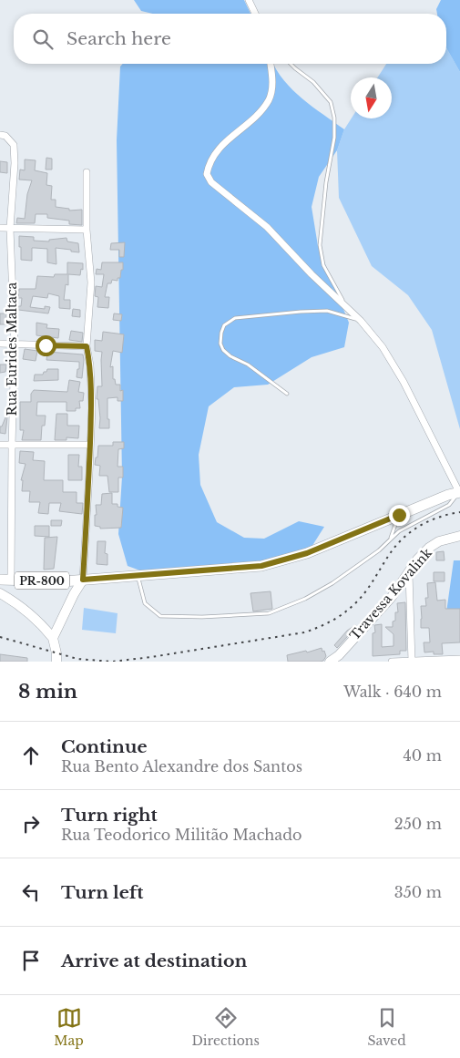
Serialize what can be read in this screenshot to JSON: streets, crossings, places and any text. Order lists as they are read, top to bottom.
{
  "streets": {
    "main road": ["PR-800"],
    "street": ["Rua Eurides Maltaca", "Travessa Kovalink"]
  },
  "crossings": [
    ["Rua Eurides Maltaca", "PR-800"]
  ],
  "north": "bottom",
  "page": {
    "search": "Search here",
    "heading": ["8 min", "Walk · 640 m"],
    "list": [
      ["Continue", "Rua Bento Alexandre dos Santos", "40 m"],
      ["Turn right", "Rua Teodorico Militão Machado", "250 m"],
      ["Turn left", "350 m"],
      "Arrive at destination"
    ],
    "nav": ["Map", "Directions", "Saved"]
  }
}
